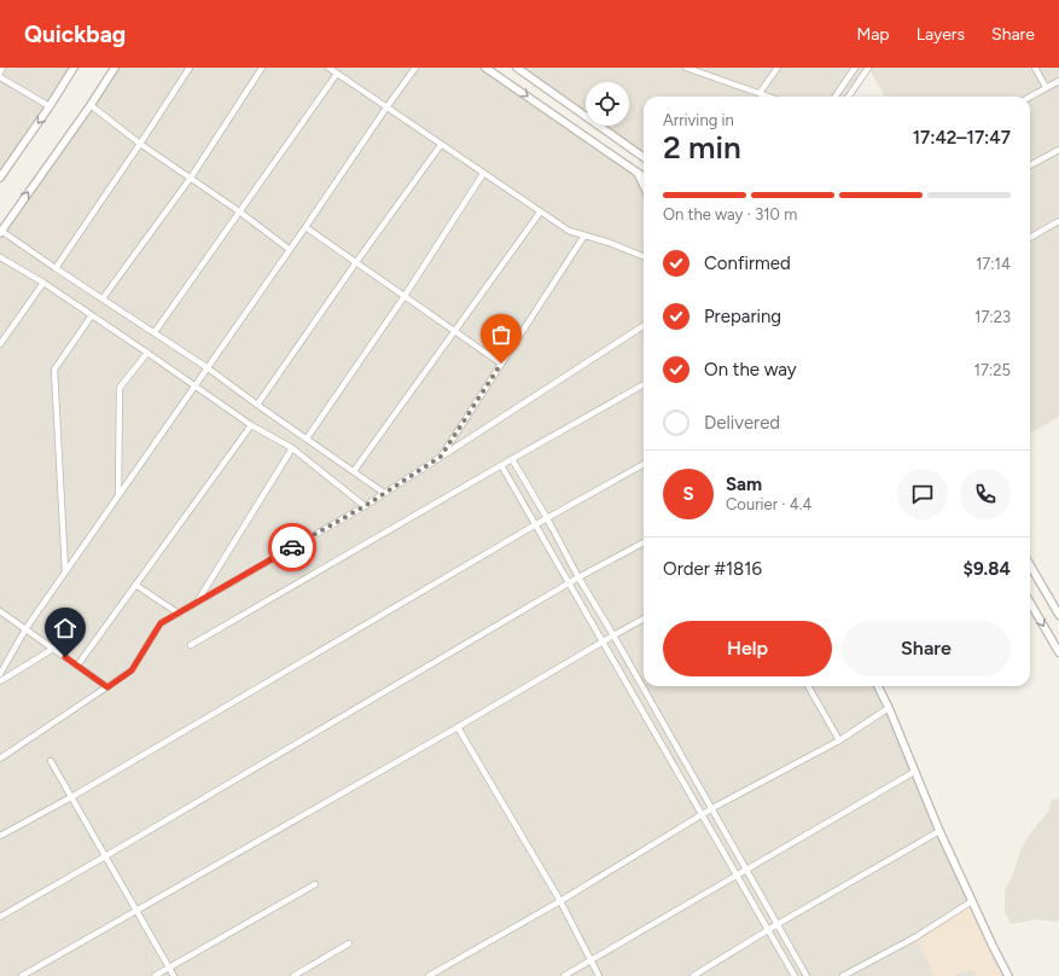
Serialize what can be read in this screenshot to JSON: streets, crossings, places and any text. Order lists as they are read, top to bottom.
{
  "page": {
    "header": "Quickbag",
    "nav": ["Map", "Layers", "Share"],
    "heading": ["2 min", "Arriving in", "17:42–17:47"],
    "panel": [
      "Sam",
      "Courier · 4.4",
      "Order #1816",
      "$9.84"
    ],
    "bar": "On the way · 310 m",
    "list": [
      ["Confirmed", "17:14"],
      ["Preparing", "17:23"],
      ["On the way", "17:25"],
      "Delivered"
    ],
    "round": "S",
    "buttons": ["Help", "Share"]
  }
}
